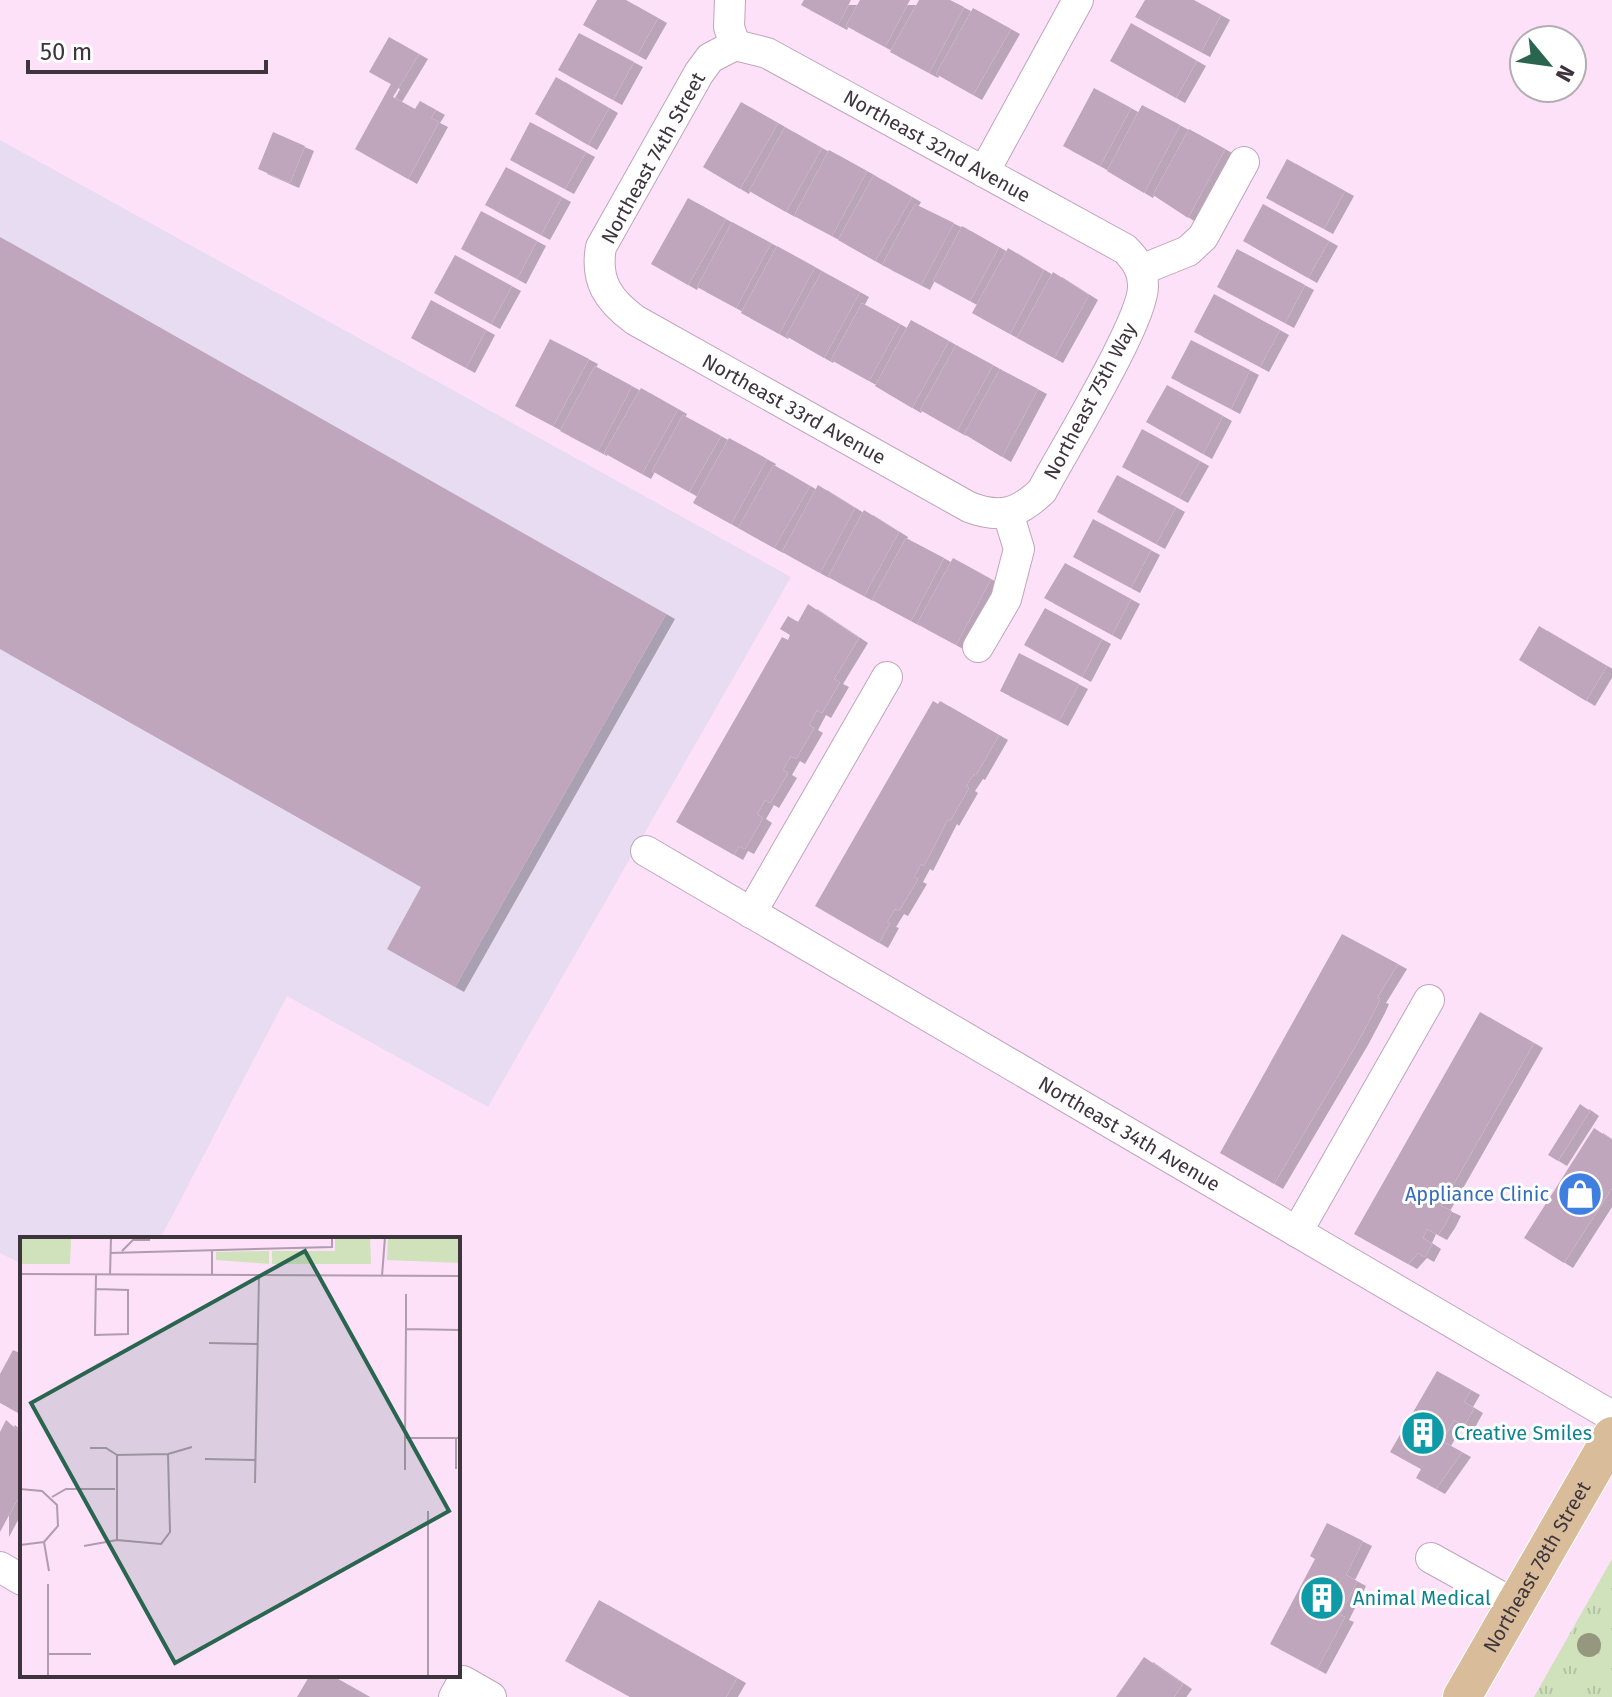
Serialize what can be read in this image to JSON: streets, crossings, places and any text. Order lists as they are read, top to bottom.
{
  "streets": {
    "main road": ["Northeast 78th Street"],
    "street": [
      "Northeast 32nd Avenue",
      "Northeast 74th Street",
      "Northeast 75th Way",
      "Northeast 33rd Avenue",
      "Northeast 34th Avenue"
    ]
  },
  "crossings": [
    ["Northeast 32nd Avenue", "Northeast 74th Street"],
    ["Northeast 32nd Avenue", "Northeast 75th Way"],
    ["Northeast 74th Street", "Northeast 33rd Avenue"],
    ["Northeast 75th Way", "Northeast 33rd Avenue"]
  ],
  "places": {
    "shop": ["Appliance Clinic"],
    "building": ["Creative Smiles", "Animal Medical"]
  },
  "scale_bar": "50 m",
  "north": "bottom right"
}
